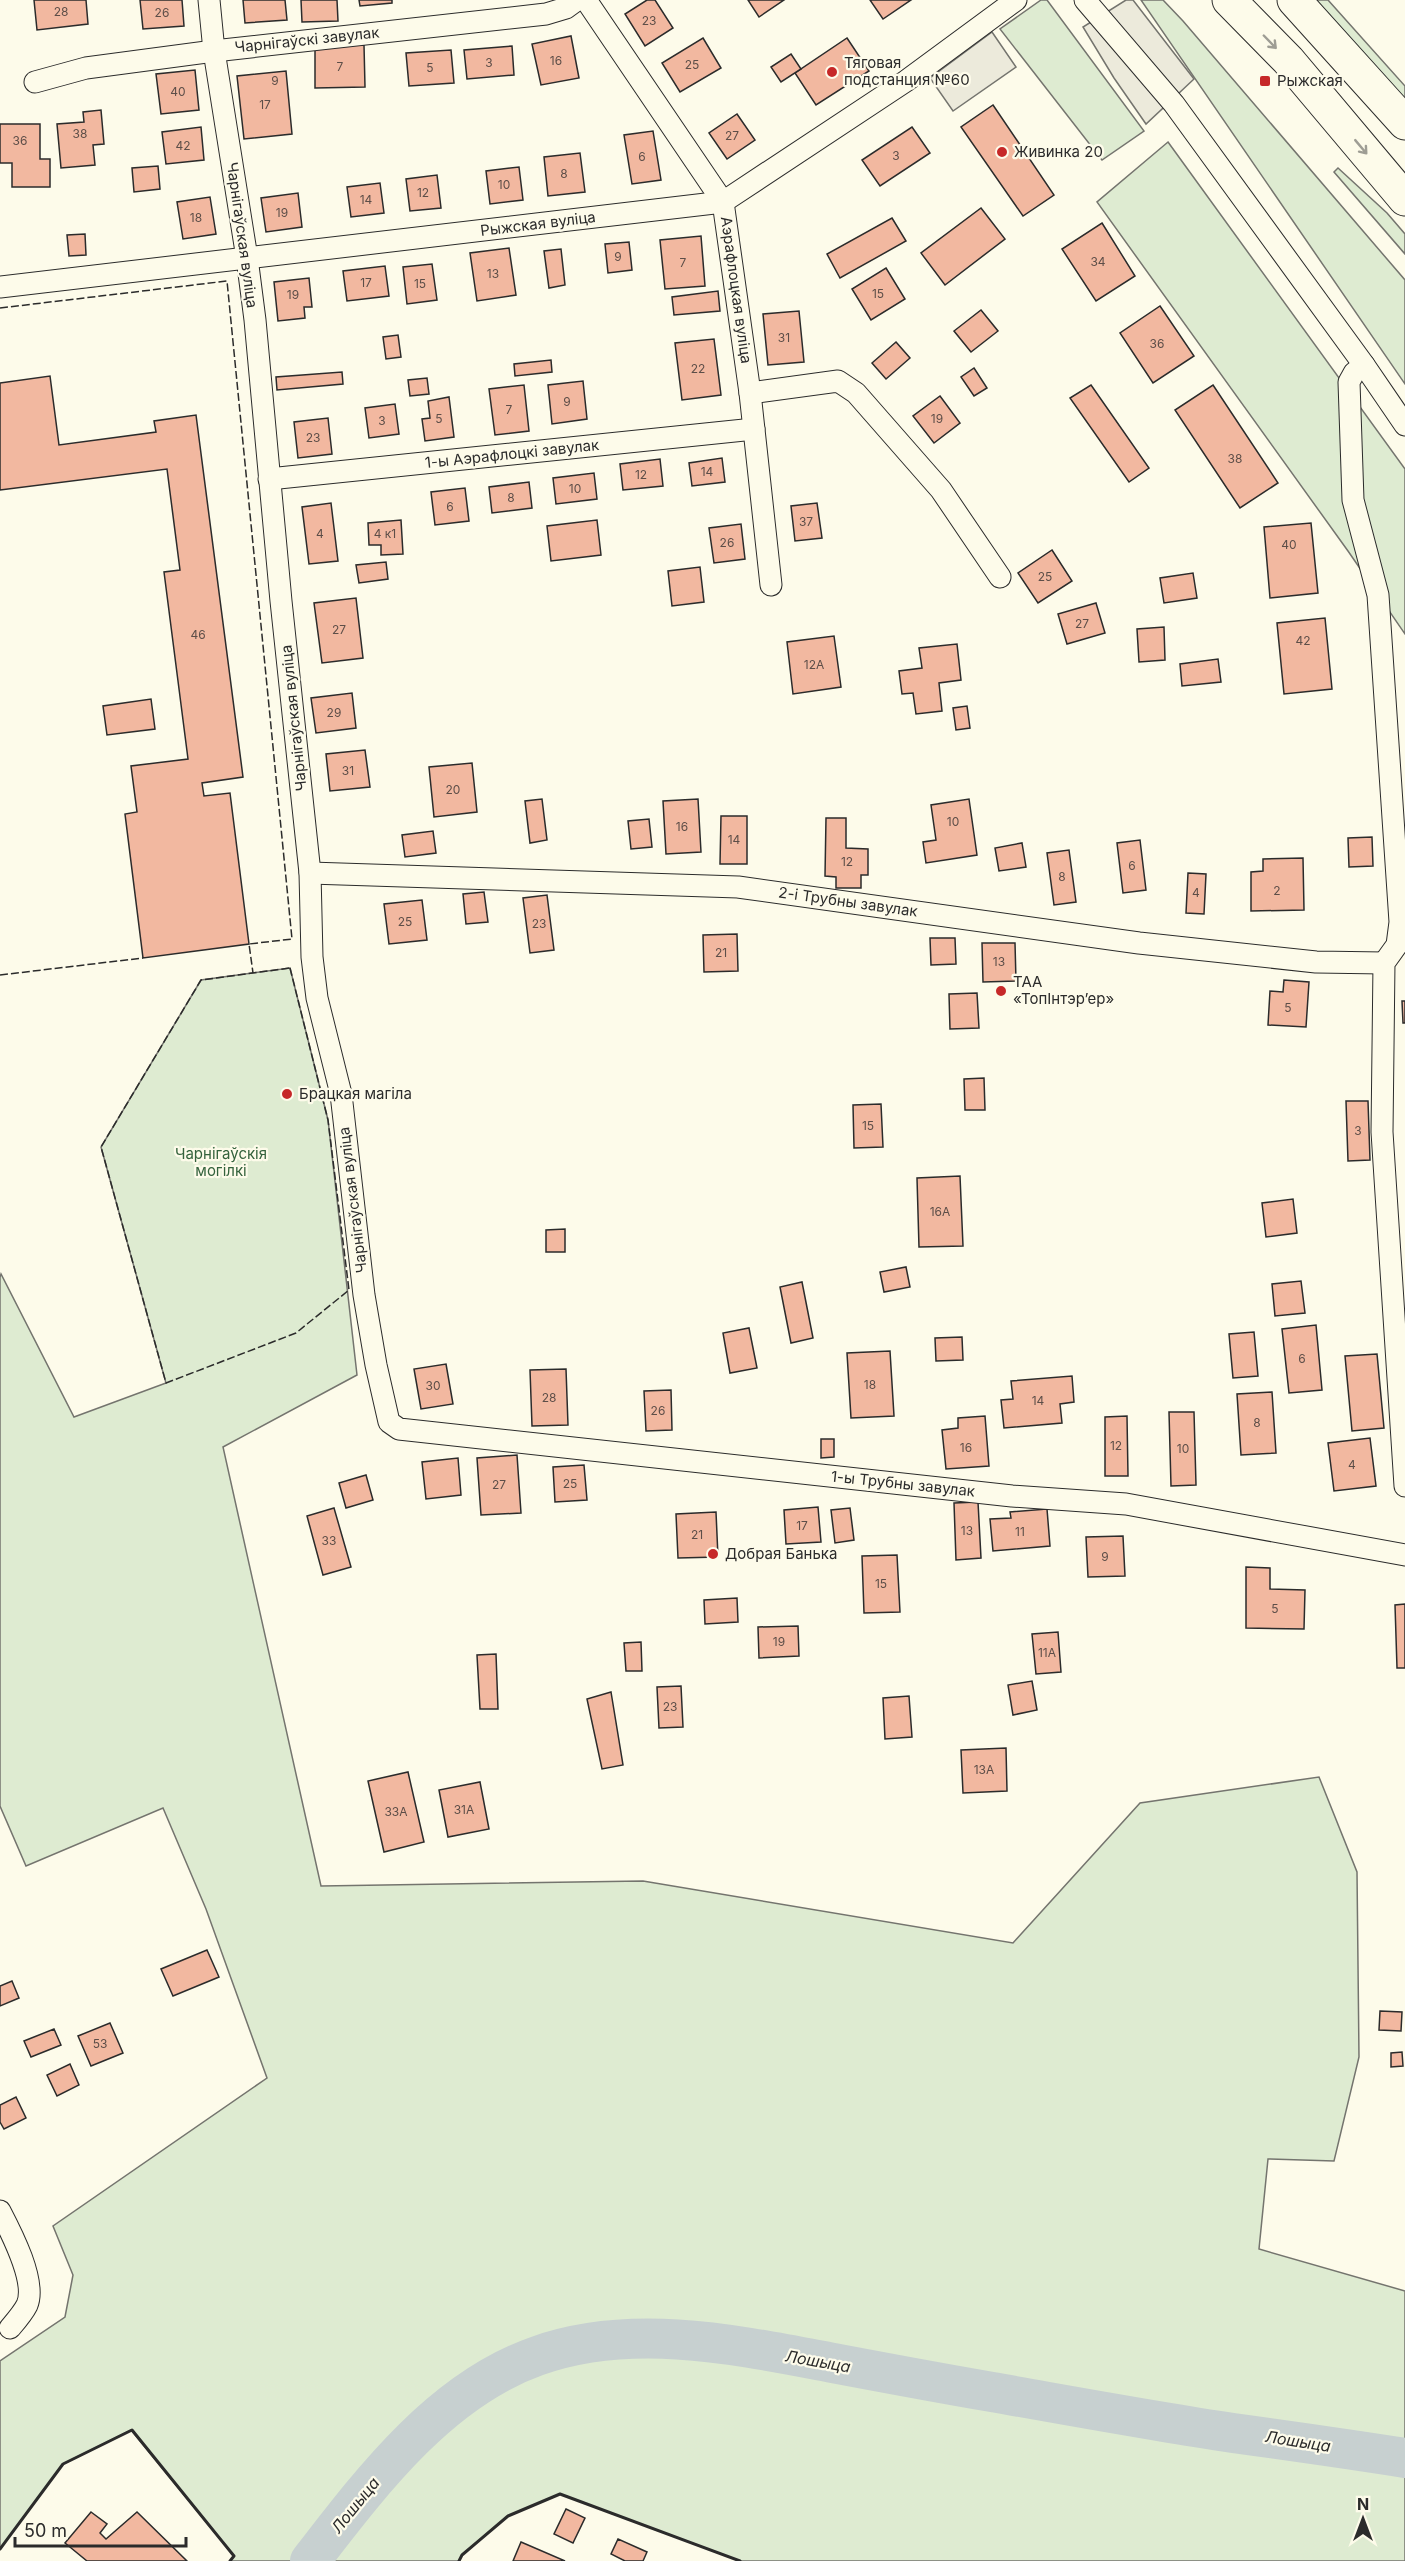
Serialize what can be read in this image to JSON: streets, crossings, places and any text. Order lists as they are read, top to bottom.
{
  "streets": {
    "street": [
      "Чарнігаўскі завулак",
      "Рыжская вуліца",
      "Чарнігаўская вуліца",
      "Аэрафлоцкая вуліца",
      "1-ы Аэрафлоцкі завулак",
      "2-і Трубны завулак",
      "1-ы Трубны завулак"
    ]
  },
  "crossings": [
    ["Чарнігаўскі завулак", "Чарнігаўская вуліца"],
    ["Рыжская вуліца", "Чарнігаўская вуліца"],
    ["Рыжская вуліца", "Аэрафлоцкая вуліца"],
    ["Чарнігаўская вуліца", "1-ы Аэрафлоцкі завулак"],
    ["Чарнігаўская вуліца", "2-і Трубны завулак"],
    ["Чарнігаўская вуліца", "1-ы Трубны завулак"],
    ["Аэрафлоцкая вуліца", "1-ы Аэрафлоцкі завулак"]
  ],
  "water": ["Лошыца"],
  "parks": ["Чарнігаўскія могілкі"],
  "places": {
    "other": [
      "Тяговая подстанция №60",
      "Живинка 20",
      "ТАА «ТопІнтэрʼер»",
      "Брацкая магіла",
      "Добрая Банька"
    ],
    "transit": ["Рыжская"]
  },
  "house_numbers": [
    "28",
    "26",
    "23",
    "16",
    "3",
    "25",
    "7",
    "5",
    "9",
    "40",
    "17",
    "38",
    "27",
    "36",
    "42",
    "3",
    "6",
    "8",
    "10",
    "12",
    "14",
    "19",
    "18",
    "9",
    "34",
    "7",
    "13",
    "17",
    "15",
    "15",
    "19",
    "31",
    "36",
    "22",
    "9",
    "7",
    "5",
    "19",
    "3",
    "23",
    "38",
    "14",
    "12",
    "10",
    "8",
    "6",
    "37",
    "4",
    "4 к1",
    "26",
    "40",
    "25",
    "27",
    "27",
    "46",
    "42",
    "12А",
    "29",
    "31",
    "20",
    "10",
    "16",
    "14",
    "12",
    "6",
    "8",
    "2",
    "4",
    "25",
    "23",
    "21",
    "13",
    "5",
    "15",
    "3",
    "16А",
    "6",
    "18",
    "30",
    "28",
    "14",
    "26",
    "8",
    "12",
    "16",
    "10",
    "4",
    "25",
    "27",
    "17",
    "13",
    "11",
    "21",
    "33",
    "9",
    "15",
    "5",
    "19",
    "11А",
    "23",
    "13А",
    "31А",
    "33А",
    "53"
  ],
  "scale_bar": "50 m",
  "north": "top"
}
